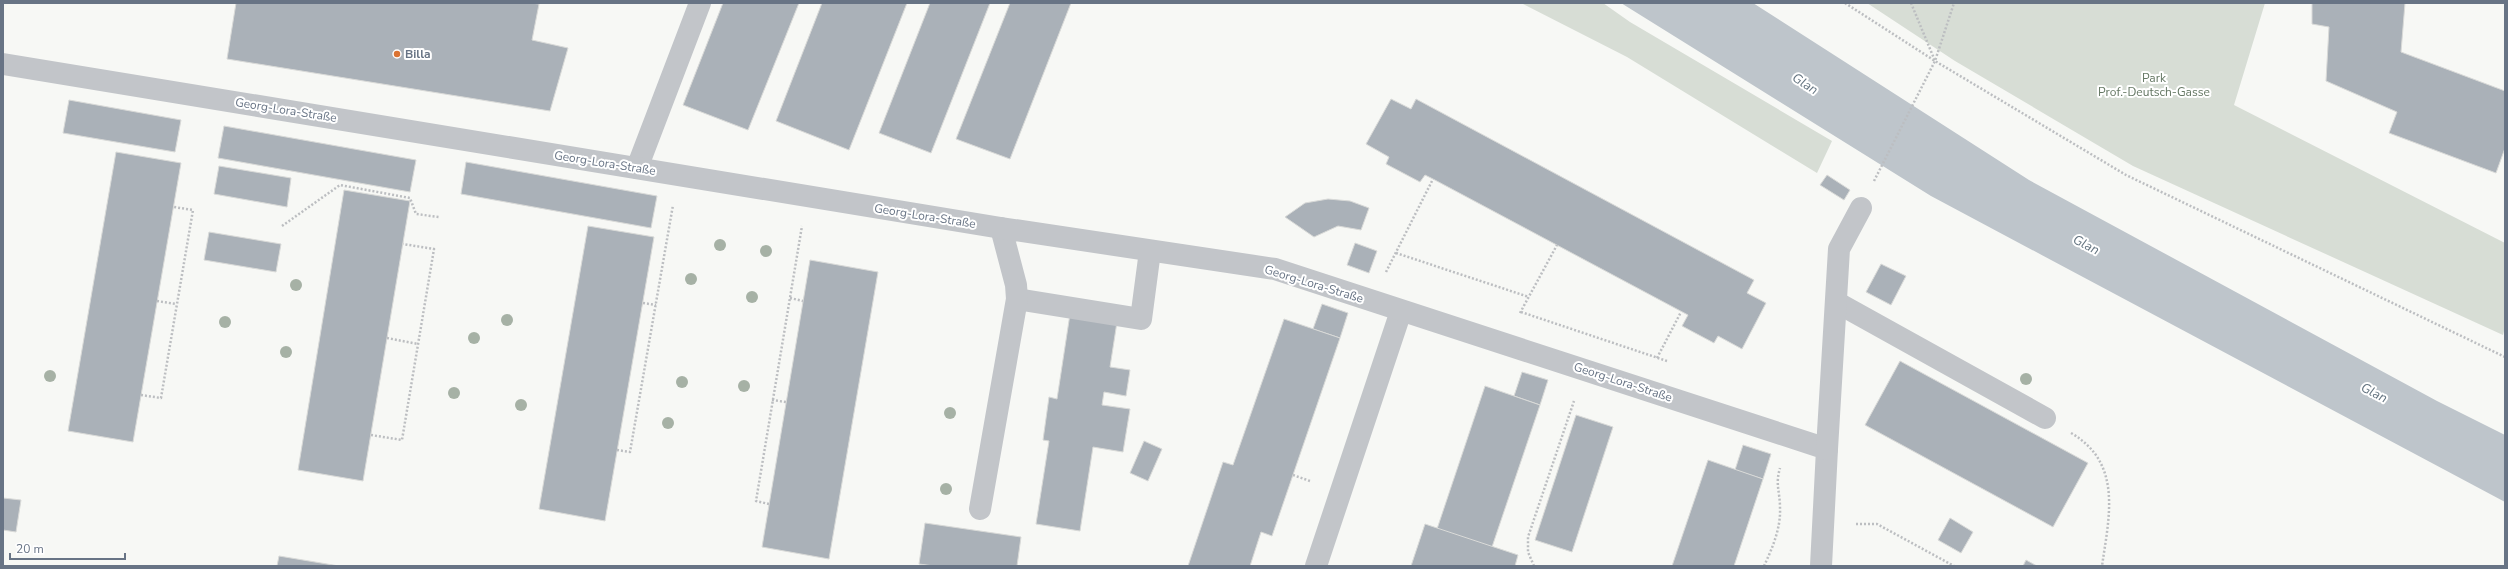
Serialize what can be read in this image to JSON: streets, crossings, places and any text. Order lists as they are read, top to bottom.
{
  "streets": {
    "street": ["Georg-Lora-Straße"]
  },
  "water": ["Glan"],
  "parks": ["Park Prof.-Deutsch-Gasse"],
  "places": ["Billa"],
  "scale_bar": "20 m"
}
